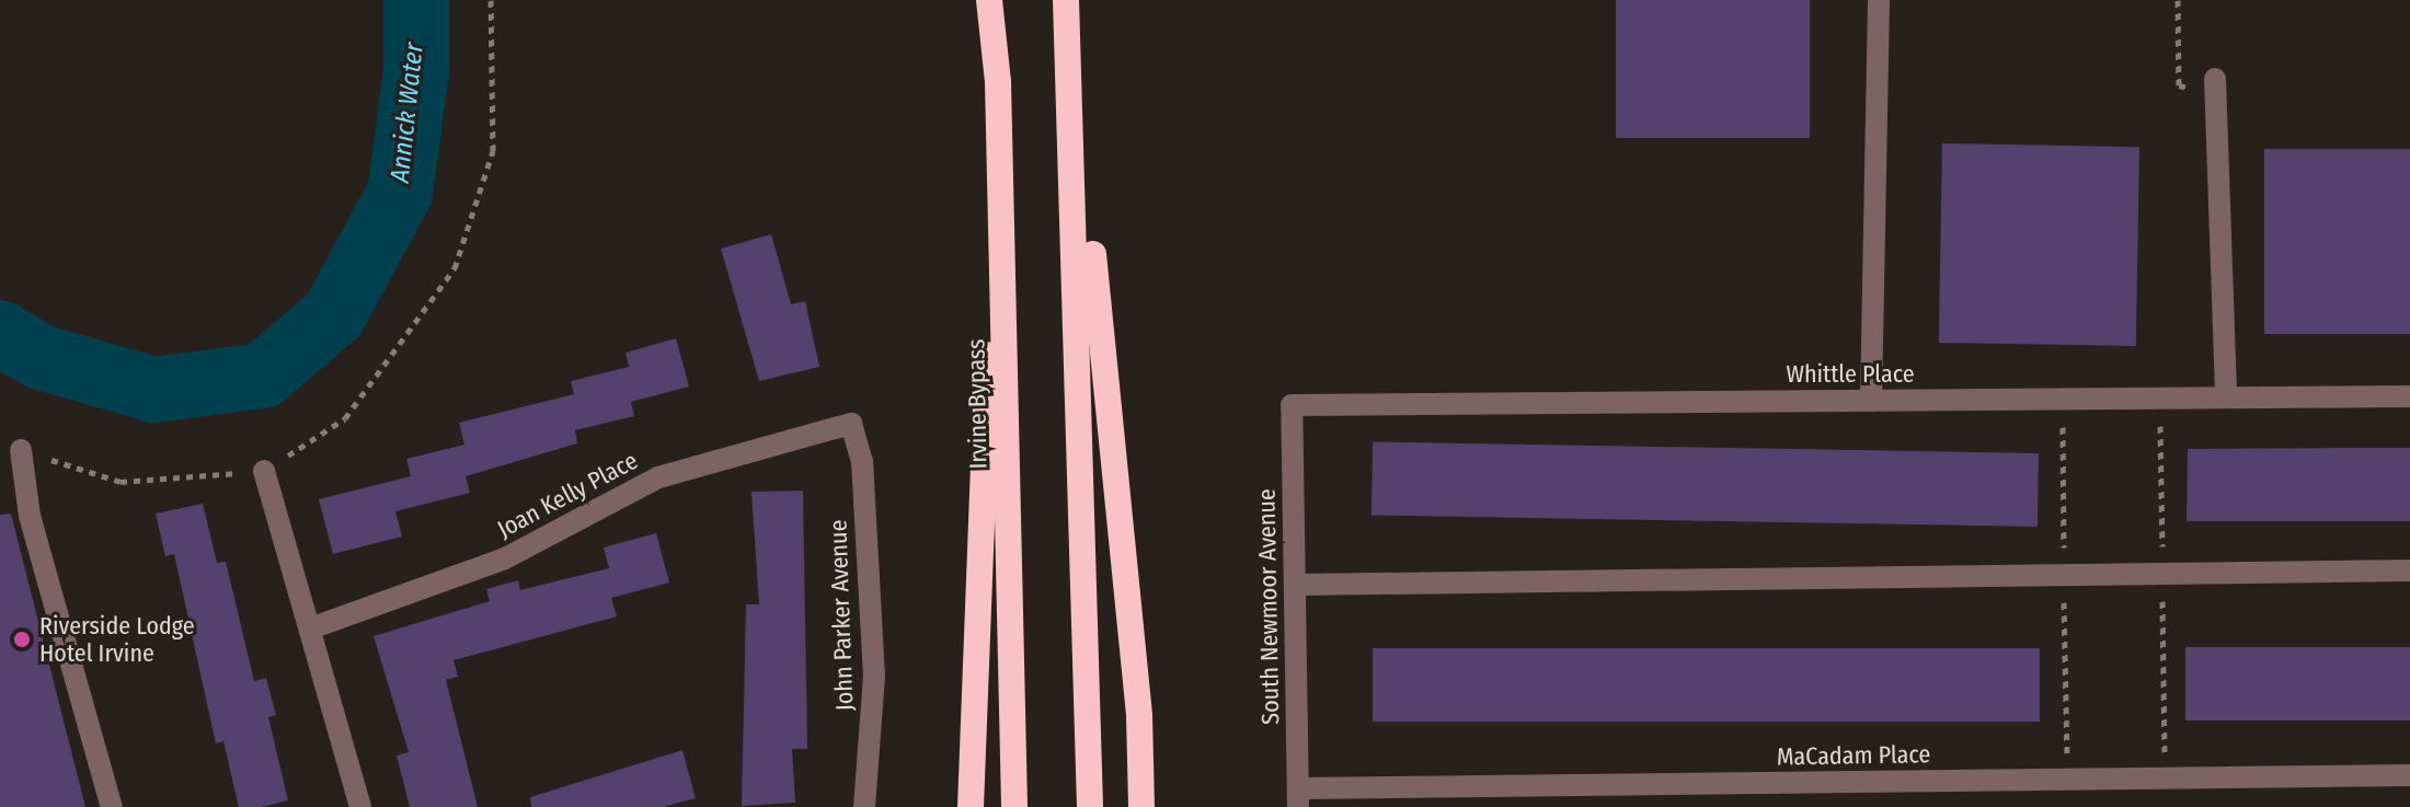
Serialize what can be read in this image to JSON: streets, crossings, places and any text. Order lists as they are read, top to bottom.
{
  "streets": {
    "highway": ["Irvine Bypass"],
    "street": [
      "Whittle Place",
      "Joan Kelly Place",
      "South Newmoor Avenue",
      "John Parker Avenue",
      "MaCadam Place"
    ]
  },
  "crossings": [
    ["Whittle Place", "South Newmoor Avenue"],
    ["Joan Kelly Place", "John Parker Avenue"],
    ["South Newmoor Avenue", "MaCadam Place"]
  ],
  "water": ["Annick Water"],
  "places": ["Riverside Lodge Hotel Irvine"]
}
